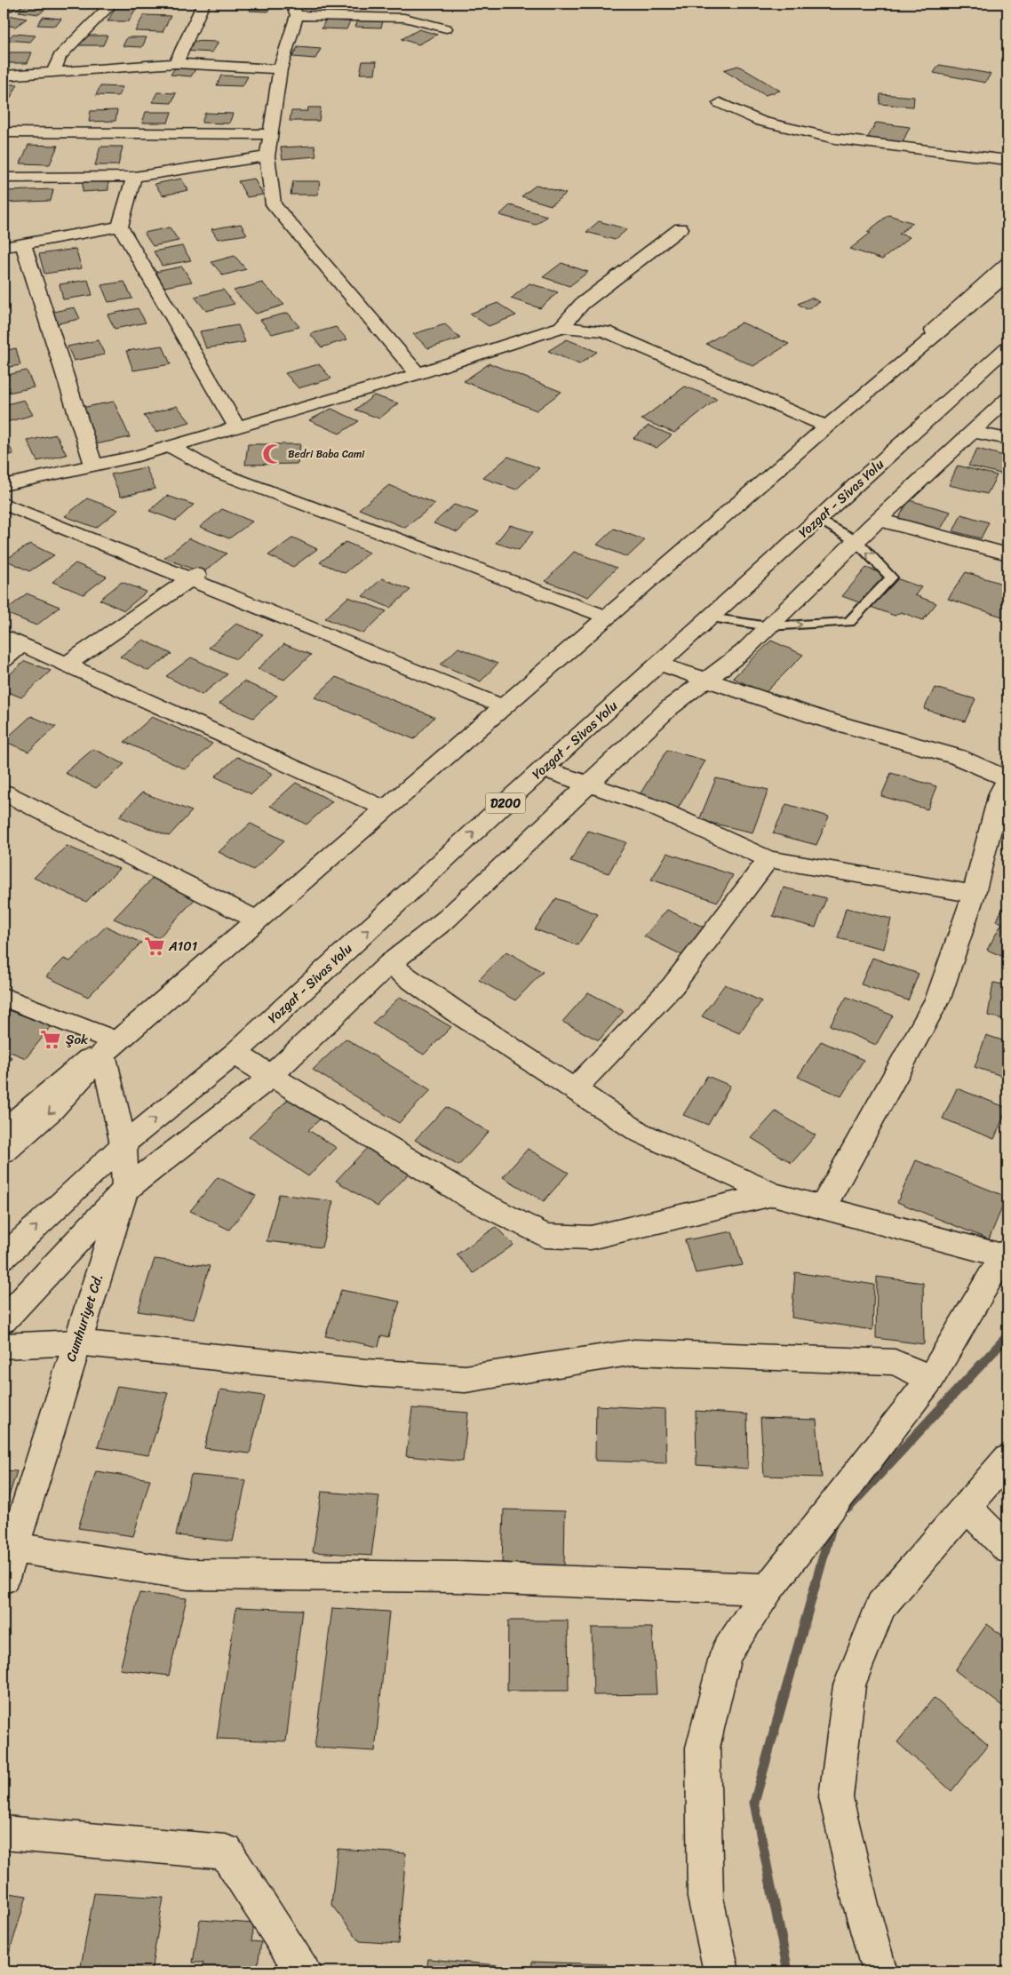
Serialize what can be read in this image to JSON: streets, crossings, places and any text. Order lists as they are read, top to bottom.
{
  "streets": {
    "main road": ["Yozgat - Sivas Yolu", "D200", "Cumhuriyet Cd."]
  },
  "crossings": [
    ["Yozgat - Sivas Yolu", "Cumhuriyet Cd."]
  ],
  "places": {
    "mosque": ["Bedri Baba Cami"],
    "supermarket": ["A101", "Şok"]
  }
}
